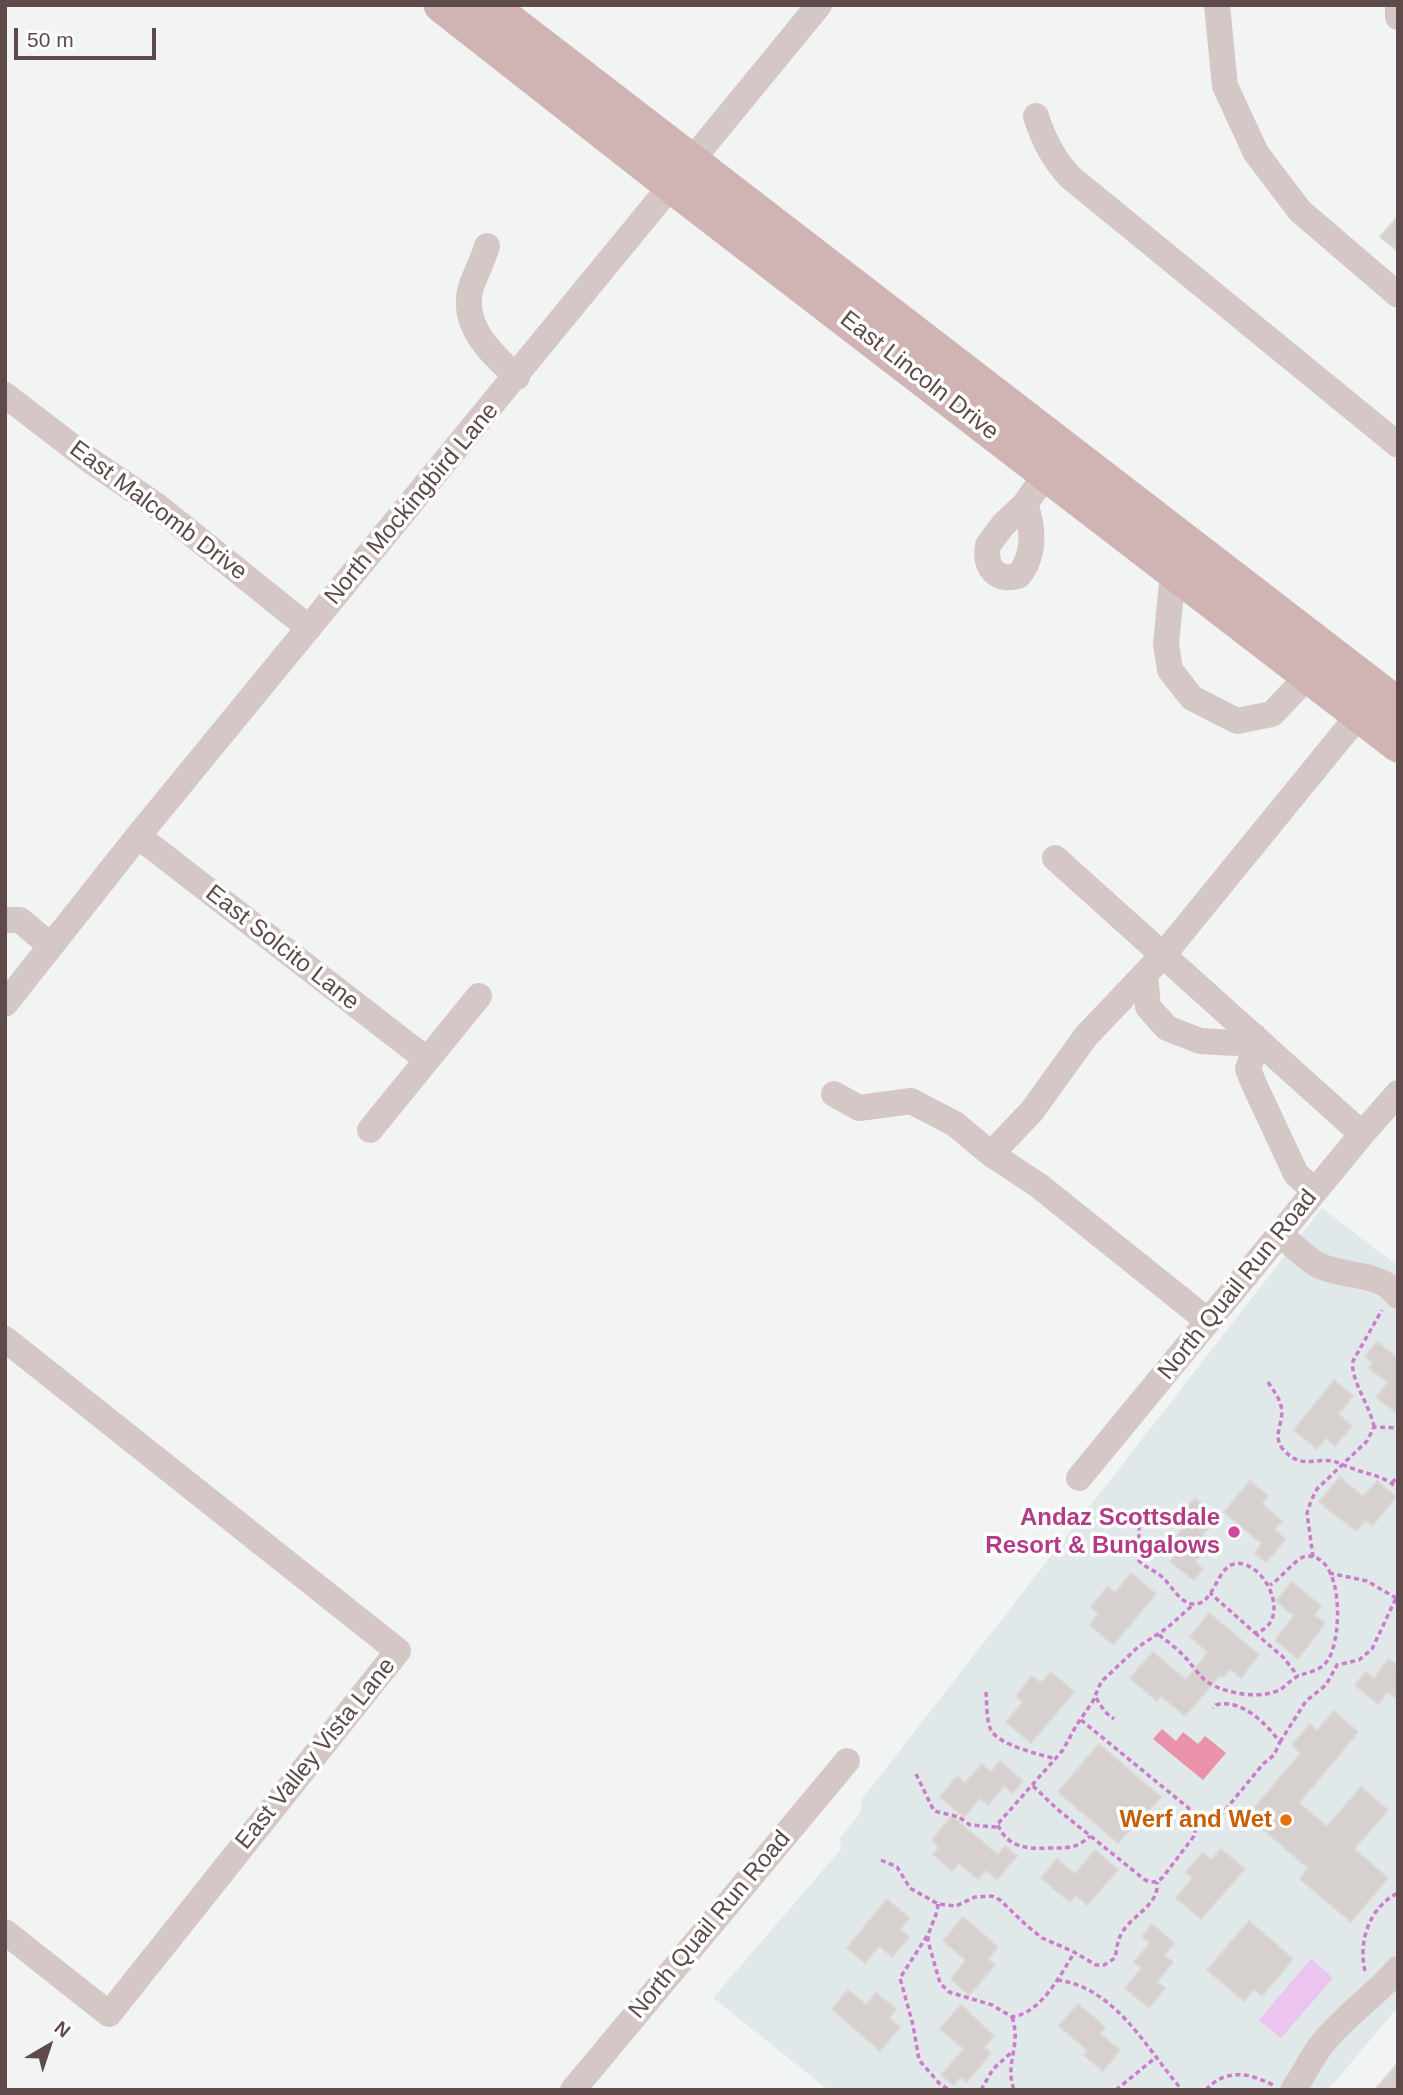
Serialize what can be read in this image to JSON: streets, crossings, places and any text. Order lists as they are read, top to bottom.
{
  "streets": {
    "main road": ["East Lincoln Drive"],
    "street": [
      "North Mockingbird Lane",
      "East Malcomb Drive",
      "East Solcito Lane",
      "North Quail Run Road",
      "East Valley Vista Lane"
    ]
  },
  "crossings": [
    ["East Lincoln Drive", "North Mockingbird Lane"],
    ["North Mockingbird Lane", "East Malcomb Drive"],
    ["North Mockingbird Lane", "East Solcito Lane"]
  ],
  "places": ["Andaz Scottsdale Resort & Bungalows", "Werf and Wet"],
  "scale_bar": "50 m",
  "north": "top right"
}
